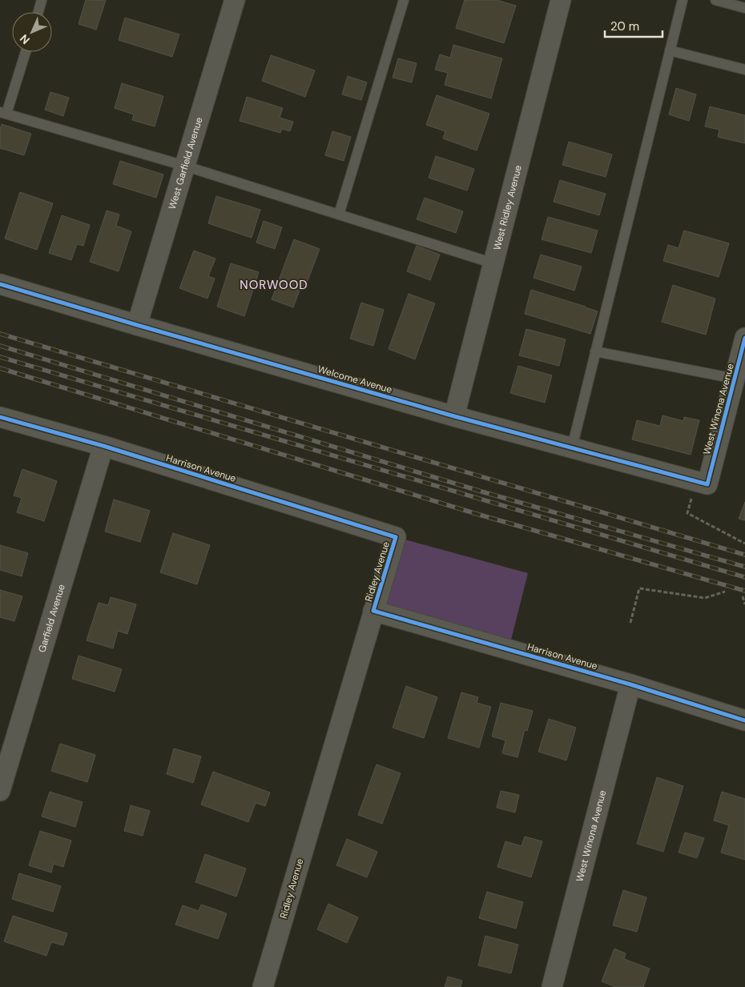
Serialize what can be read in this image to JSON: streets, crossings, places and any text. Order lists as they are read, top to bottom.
{
  "streets": {
    "street": [
      "West Garfield Avenue",
      "West Ridley Avenue",
      "Welcome Avenue",
      "West Winona Avenue",
      "Harrison Avenue",
      "Ridley Avenue",
      "Garfield Avenue"
    ]
  },
  "crossings": [
    ["West Garfield Avenue", "Welcome Avenue"],
    ["West Ridley Avenue", "Welcome Avenue"],
    ["Welcome Avenue", "West Winona Avenue"],
    ["West Winona Avenue", "Harrison Avenue"],
    ["Harrison Avenue", "Ridley Avenue"],
    ["Harrison Avenue", "Garfield Avenue"]
  ],
  "districts": ["NORWOOD"],
  "scale_bar": "20 m",
  "north": "bottom left"
}
